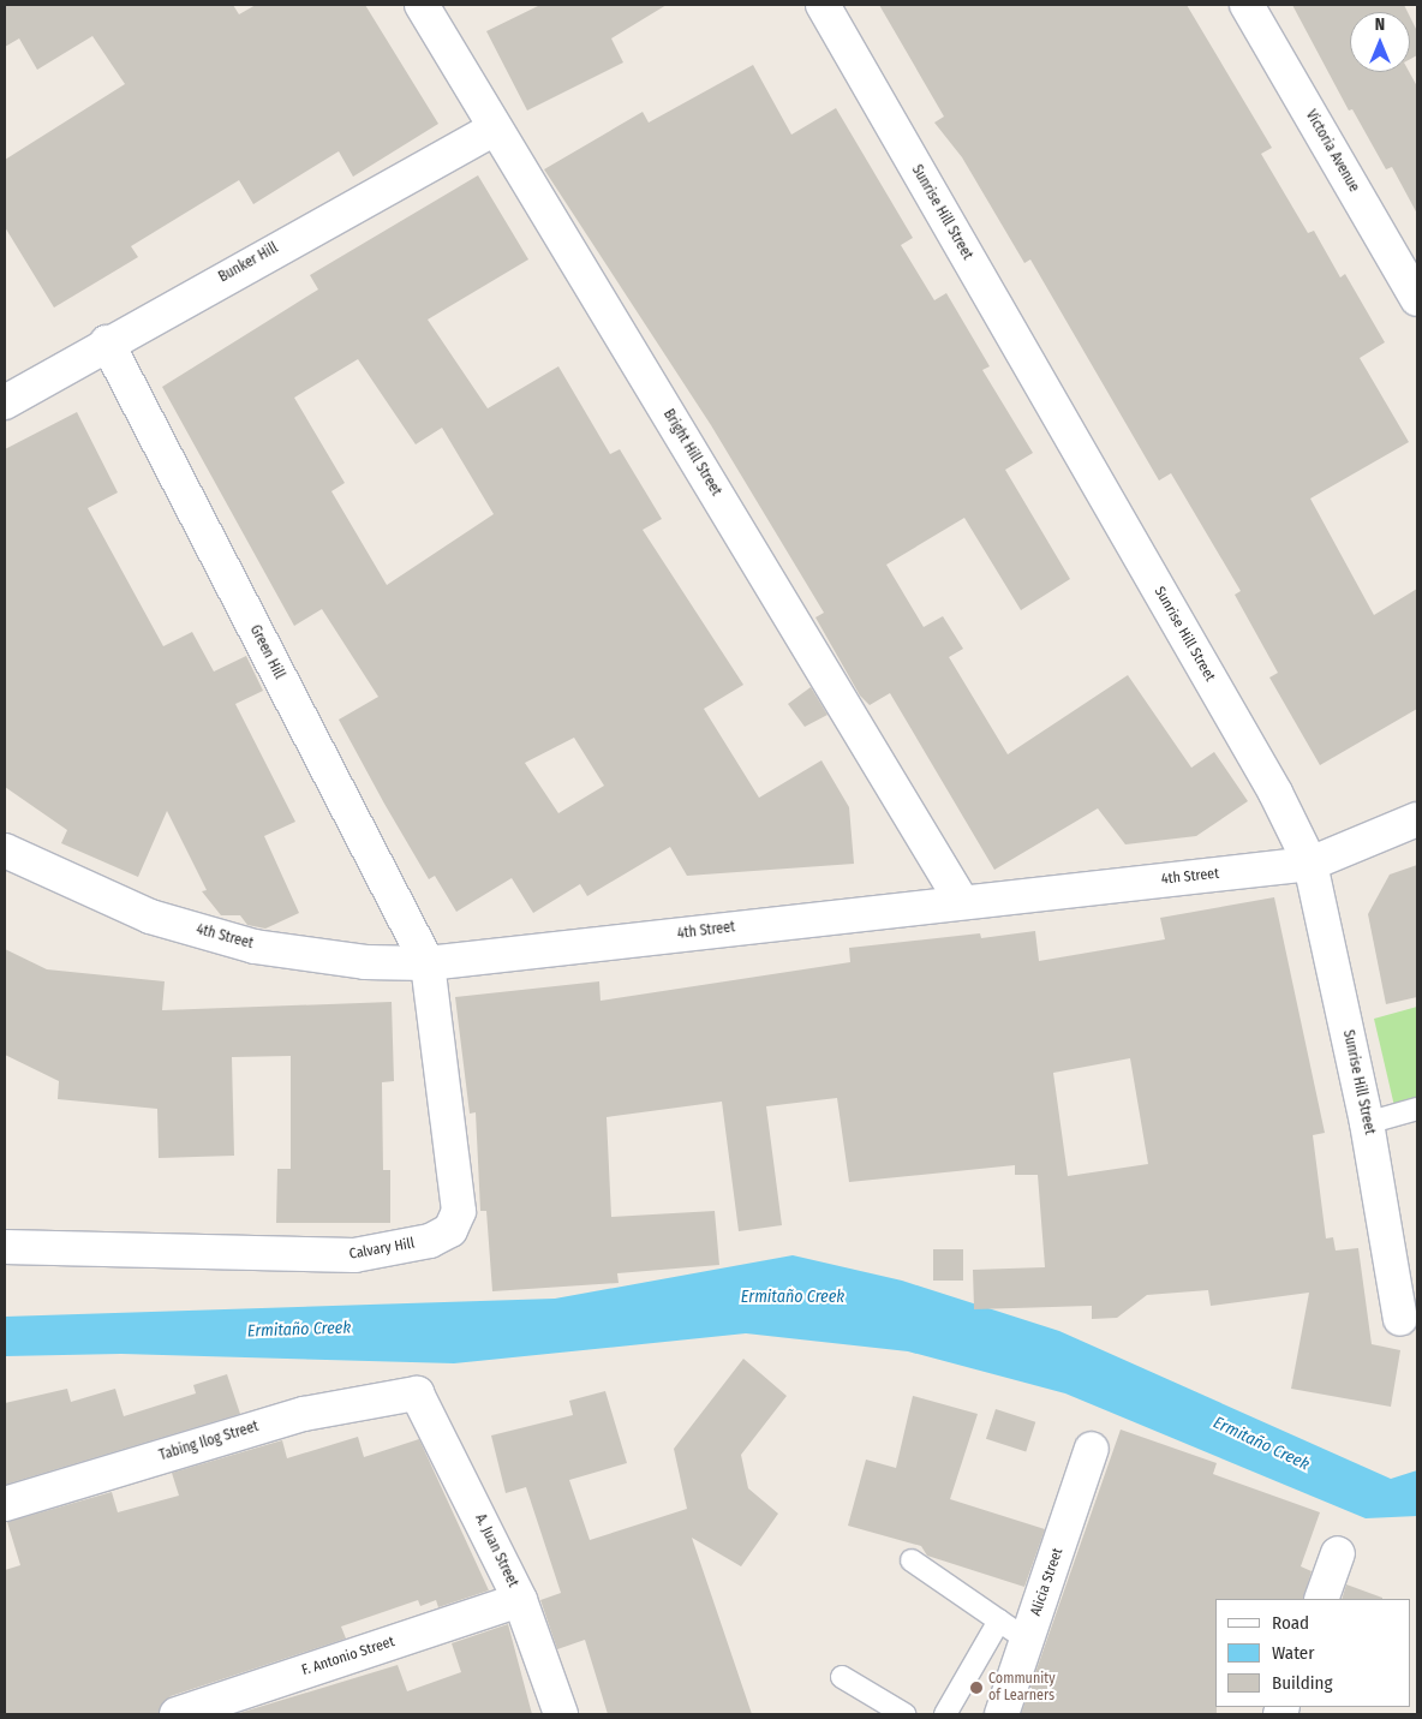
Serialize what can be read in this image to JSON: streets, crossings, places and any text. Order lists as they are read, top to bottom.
{
  "streets": {
    "street": [
      "Victoria Avenue",
      "Sunrise Hill Street",
      "Bunker Hill",
      "Bright Hill Street",
      "Green Hill",
      "4th Street",
      "Calvary Hill",
      "Tabing Ilog Street",
      "A. Juan Street",
      "Alicia Street",
      "F. Antonio Street"
    ]
  },
  "crossings": [
    ["Sunrise Hill Street", "4th Street"],
    ["Bunker Hill", "Bright Hill Street"],
    ["Bunker Hill", "Green Hill"],
    ["Bright Hill Street", "4th Street"],
    ["Green Hill", "4th Street"],
    ["Green Hill", "Calvary Hill"],
    ["4th Street", "Calvary Hill"],
    ["Tabing Ilog Street", "A. Juan Street"],
    ["A. Juan Street", "F. Antonio Street"]
  ],
  "water": ["Ermitaño Creek"],
  "places": ["Community of Learners"],
  "legend": ["Road", "Water", "Building"],
  "north": "top"
}
